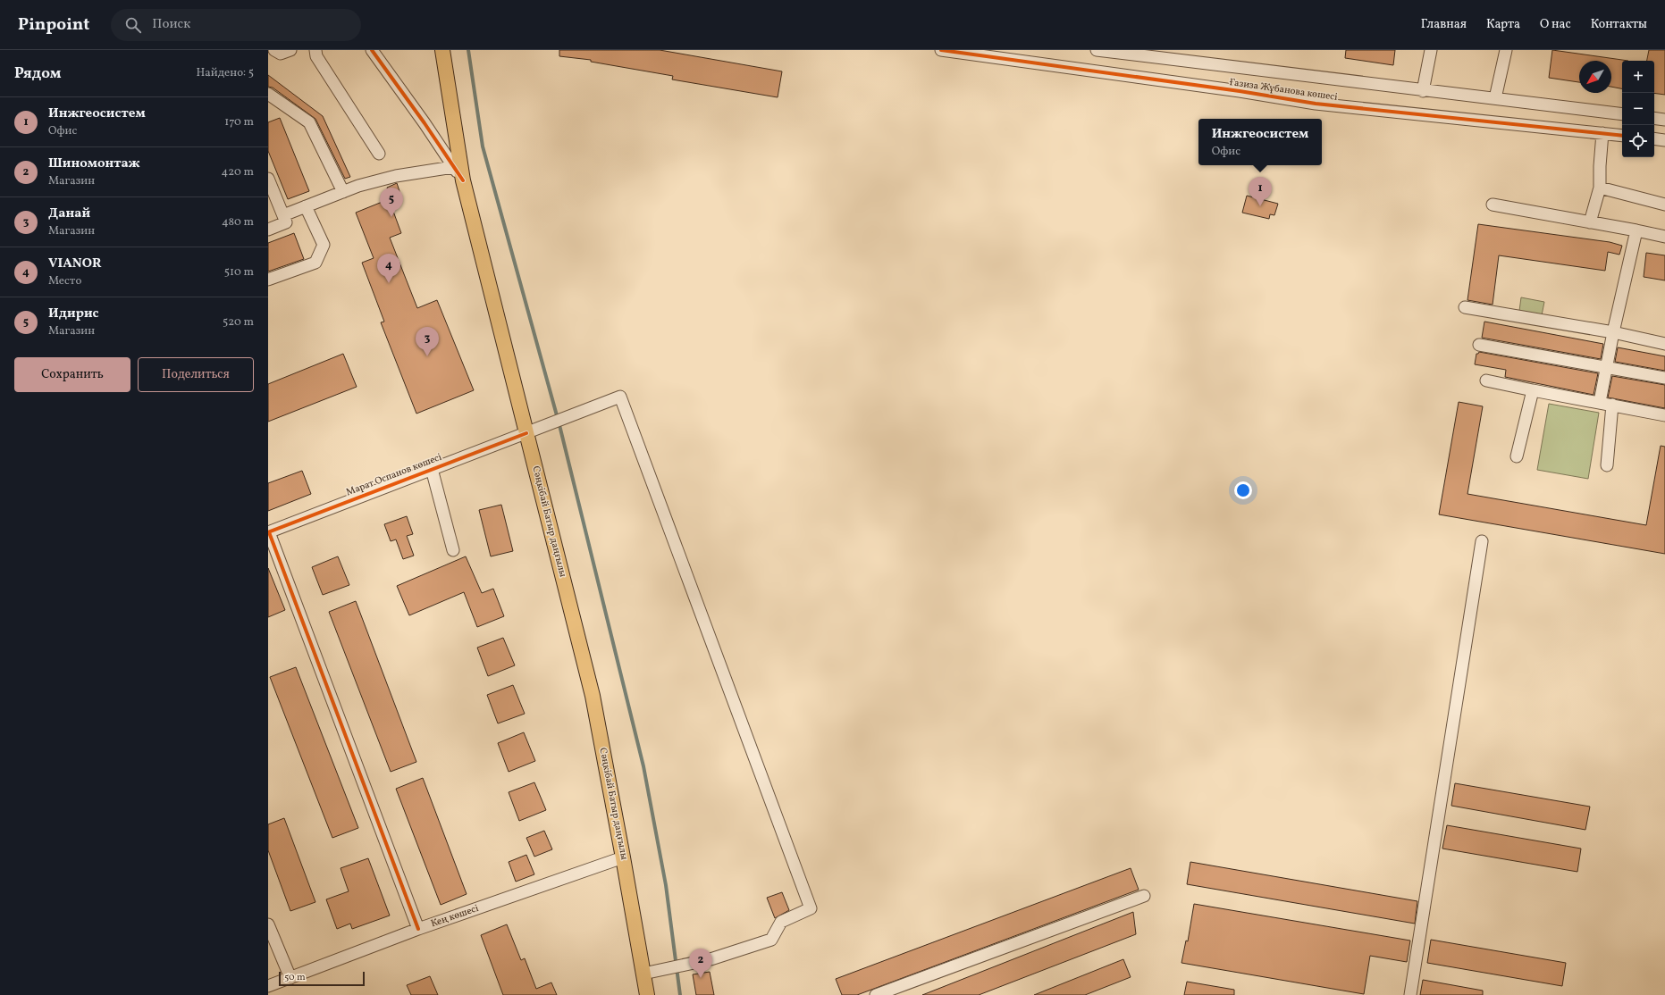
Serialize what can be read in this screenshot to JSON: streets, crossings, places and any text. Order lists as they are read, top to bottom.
{
  "streets": {
    "main road": ["Сәңкібай Батыр даңғылы"],
    "street": ["Ғазиза Жұбанова көшесі", "Марат Оспанов көшесі", "Кең көшесі"]
  },
  "crossings": [
    ["Марат Оспанов көшесі", "Сәңкібай Батыр даңғылы"],
    ["Сәңкібай Батыр даңғылы", "Кең көшесі"]
  ],
  "scale_bar": "50 m",
  "north": "bottom left",
  "page": {
    "header": "Pinpoint",
    "search": "Поиск",
    "nav": [
      "Главная",
      "Карта",
      "О нас",
      "Контакты"
    ],
    "heading": ["Рядом", "Найдено: 5"],
    "map_buttons": ["+", "−"],
    "list": [
      {
        "mark": "1",
        "name": "Инжгеосистем",
        "note": "Офис",
        "value": "170 m"
      },
      {
        "mark": "2",
        "name": "Шиномонтаж",
        "note": "Магазин",
        "value": "420 m"
      },
      {
        "mark": "3",
        "name": "Данай",
        "note": "Магазин",
        "value": "480 m"
      },
      {
        "mark": "4",
        "name": "VIANOR",
        "note": "Место",
        "value": "510 m"
      },
      {
        "mark": "5",
        "name": "Идирис",
        "note": "Магазин",
        "value": "520 m"
      }
    ],
    "popup": ["Инжгеосистем", "Офис"],
    "pins": [
      "1",
      "5",
      "4",
      "3",
      "2"
    ],
    "buttons": ["Сохранить", "Поделиться"],
    "scale": "50 m"
  }
}
